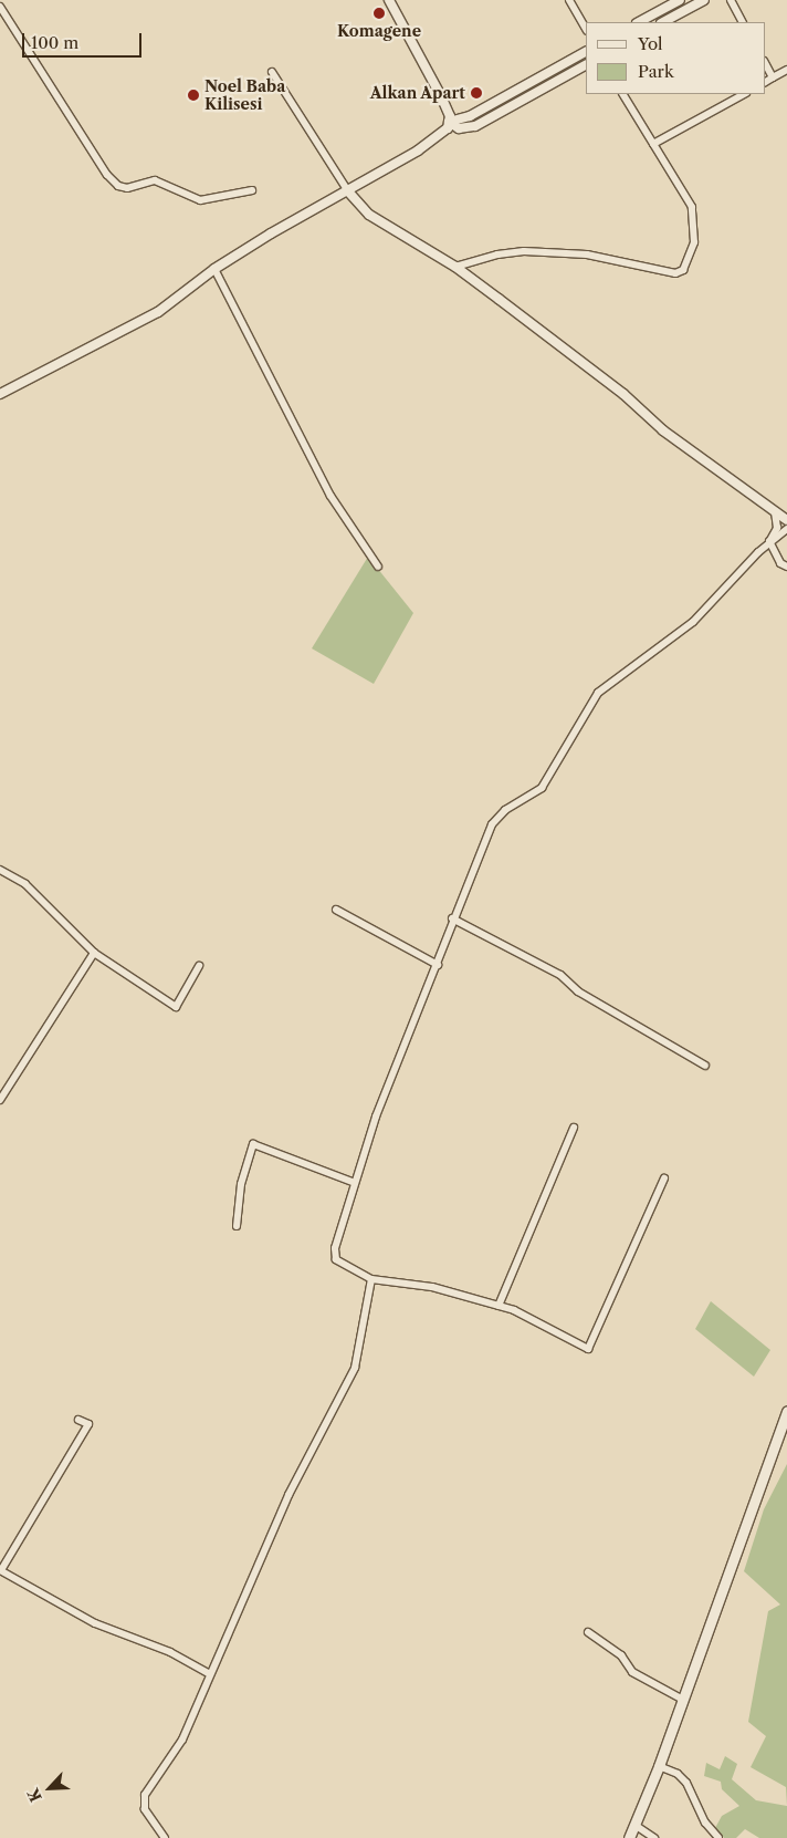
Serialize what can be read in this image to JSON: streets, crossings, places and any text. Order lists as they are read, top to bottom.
{
  "places": ["Komagene", "Alkan Apart", "Noel Baba Kilisesi"],
  "legend": ["Yol", "Park"],
  "scale_bar": "100 m",
  "north": "bottom left"
}
